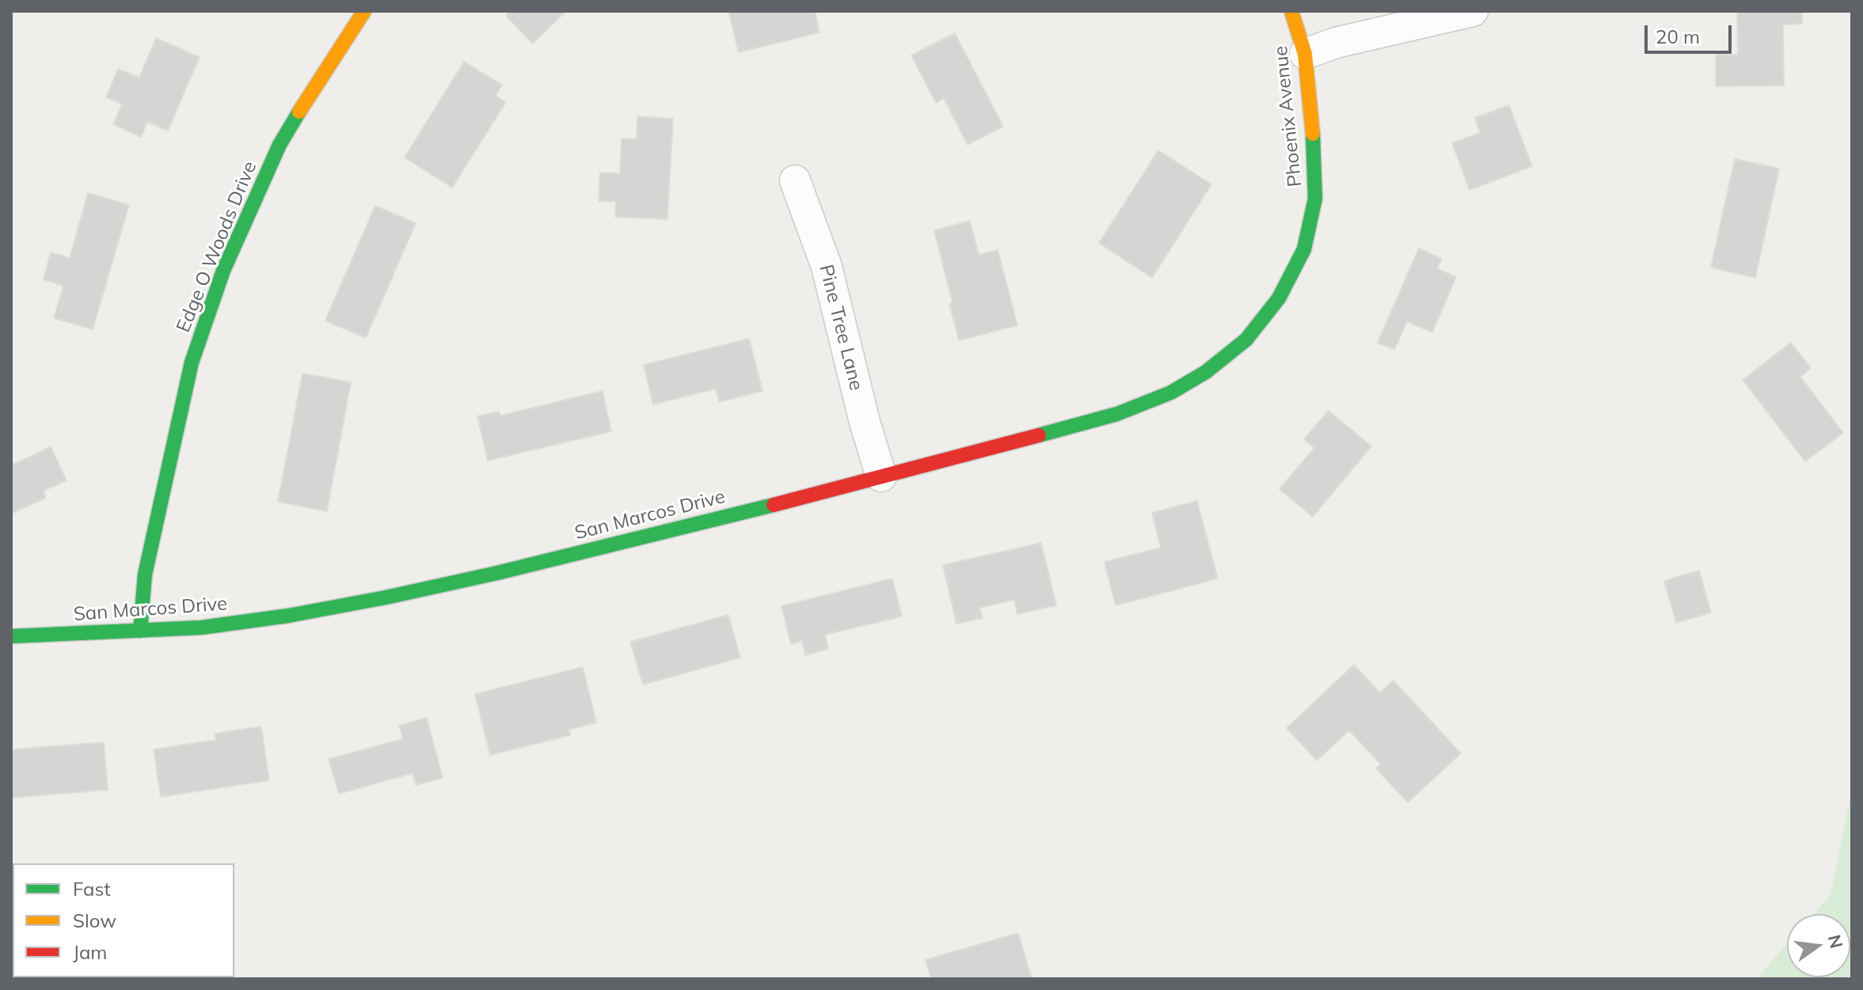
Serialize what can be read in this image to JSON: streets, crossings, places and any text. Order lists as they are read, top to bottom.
{
  "streets": {
    "street": [
      "Phoenix Avenue",
      "Edge O Woods Drive",
      "Pine Tree Lane",
      "San Marcos Drive"
    ]
  },
  "crossings": [
    ["Phoenix Avenue", "San Marcos Drive"],
    ["Edge O Woods Drive", "San Marcos Drive"],
    ["Pine Tree Lane", "San Marcos Drive"]
  ],
  "legend": ["Fast", "Slow", "Jam"],
  "scale_bar": "20 m",
  "north": "right"
}
